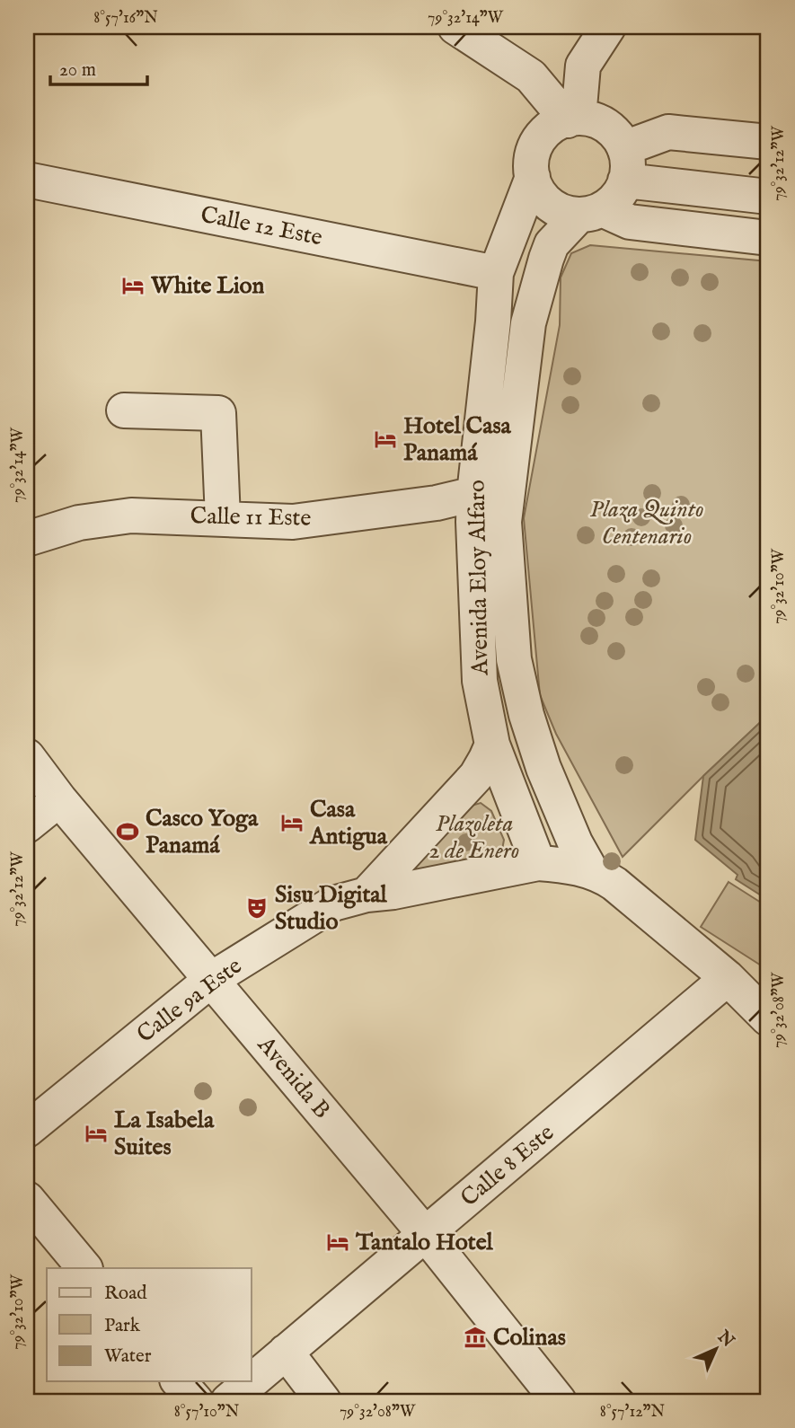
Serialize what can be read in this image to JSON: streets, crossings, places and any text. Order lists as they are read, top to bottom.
{
  "streets": {
    "street": [
      "Calle 12 Este",
      "Calle 11 Este",
      "Avenida Eloy Alfaro",
      "Calle 9a Este",
      "Avenida B",
      "Calle 8 Este"
    ]
  },
  "crossings": [
    ["Calle 12 Este", "Avenida Eloy Alfaro"],
    ["Calle 11 Este", "Avenida Eloy Alfaro"],
    ["Avenida Eloy Alfaro", "Calle 9a Este"],
    ["Calle 9a Este", "Avenida B"],
    ["Avenida B", "Calle 8 Este"]
  ],
  "parks": ["Plaza Quinto Centenario", "Plazoleta 2 de Enero"],
  "places": {
    "hotel": [
      "White Lion",
      "Hotel Casa Panamá",
      "Casa Antigua",
      "La Isabela Suites",
      "Tantalo Hotel"
    ],
    "sports": ["Casco Yoga Panamá"],
    "theatre": ["Sisu Digital Studio"],
    "museum": ["Colinas"]
  },
  "legend": ["Road", "Park", "Water"],
  "scale_bar": "20 m",
  "north": "top right",
  "coordinates": [
    "8°57'16\"N",
    "79°32'14\"W",
    "79°32'12\"W",
    "79°32'10\"W",
    "79°32'08\"W",
    "8°57'10\"N",
    "8°57'12\"N"
  ]
}
